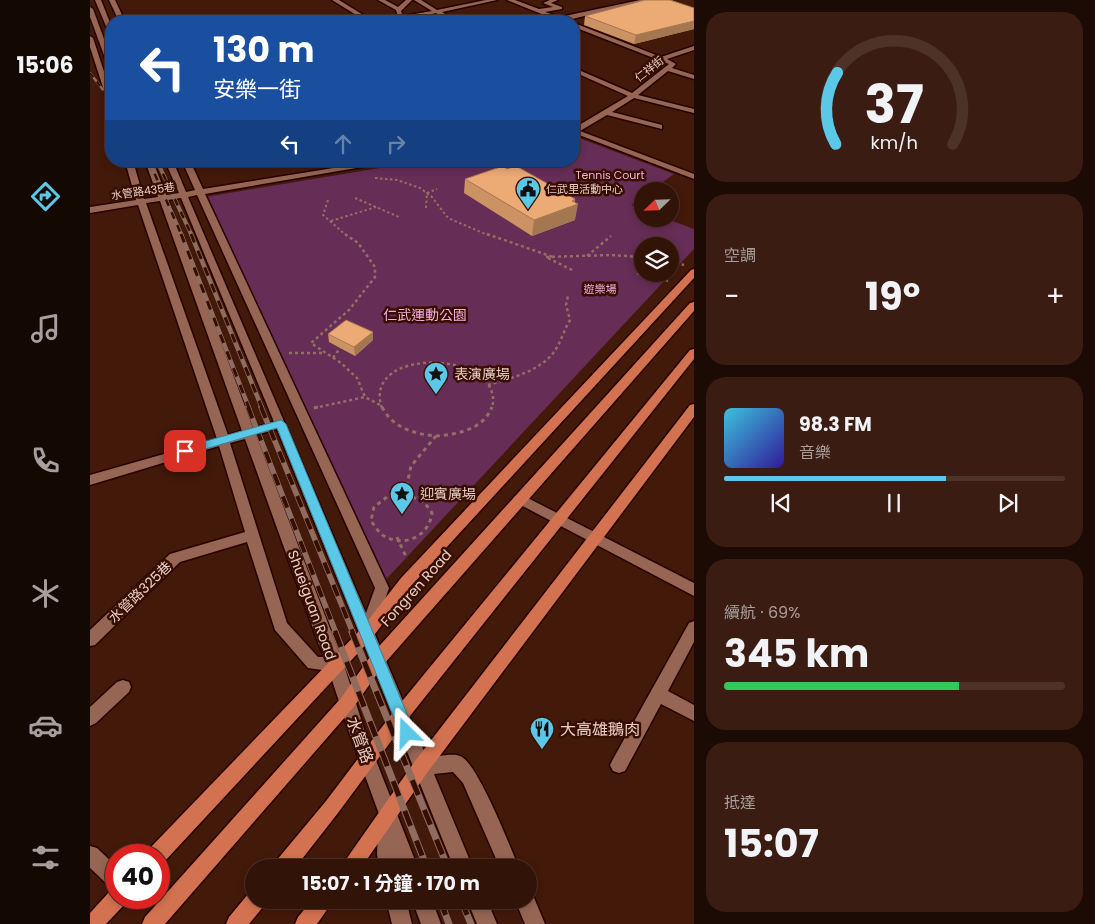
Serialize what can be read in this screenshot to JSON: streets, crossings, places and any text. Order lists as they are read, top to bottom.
{
  "streets": {
    "main road": ["Fongren Road"],
    "street": [
      "仁祥街",
      "水管路435巷",
      "水管路325巷",
      "Shueiguan Road",
      "水管路"
    ]
  },
  "crossings": [
    ["水管路435巷", "Shueiguan Road"],
    ["Fongren Road", "Shueiguan Road"],
    ["Fongren Road", "水管路"],
    ["水管路325巷", "Shueiguan Road"],
    ["Shueiguan Road", "水管路"]
  ],
  "parks": ["Tennis Court", "遊樂場", "仁武運動公園"],
  "places": {
    "public building": ["仁武里活動中心"],
    "place": ["表演廣場", "迎賓廣場"],
    "restaurant": ["大高雄鵝肉"]
  },
  "north": "bottom left",
  "page": {
    "tabs": "15:06",
    "turn": ["130 m", "安樂一街"],
    "tile": [
      "空調",
      ["續航 · 69%", "345 km"],
      ["抵達", "15:07"]
    ],
    "heat": ["−", "19°", "+"],
    "song": ["98.3 FM", "音樂"],
    "limit": "40",
    "trip": "15:07 · 1 分鐘 · 170 m",
    "gauge": ["37", "km/h"]
  }
}
